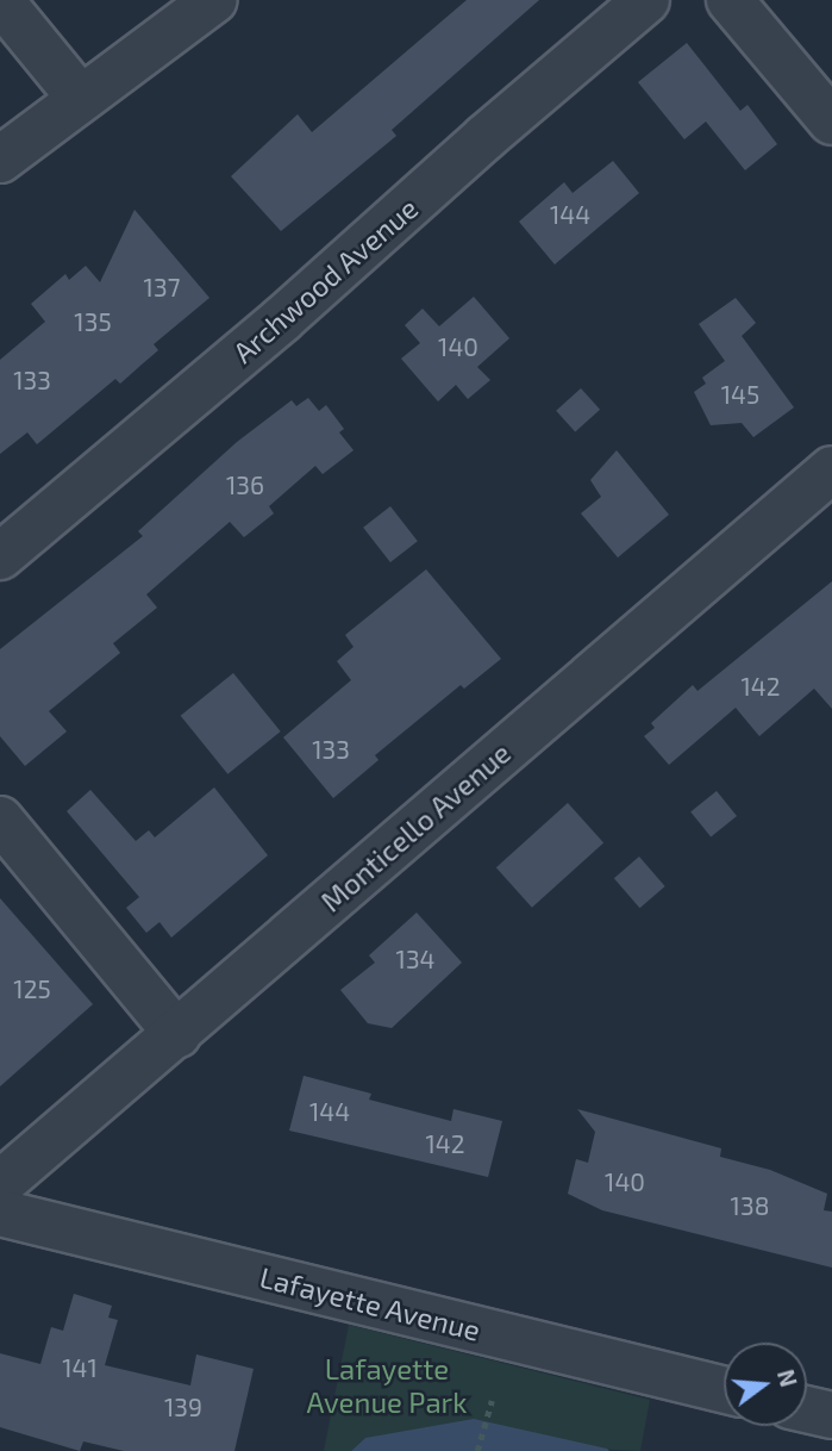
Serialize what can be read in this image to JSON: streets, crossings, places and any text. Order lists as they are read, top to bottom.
{
  "streets": {
    "street": ["Archwood Avenue", "Monticello Avenue", "Lafayette Avenue"]
  },
  "parks": ["Lafayette Avenue Park"],
  "house_numbers": [
    "144",
    "137",
    "135",
    "140",
    "133",
    "145",
    "136",
    "142",
    "133",
    "134",
    "125",
    "144",
    "142",
    "140",
    "138",
    "141",
    "139"
  ],
  "north": "right"
}
